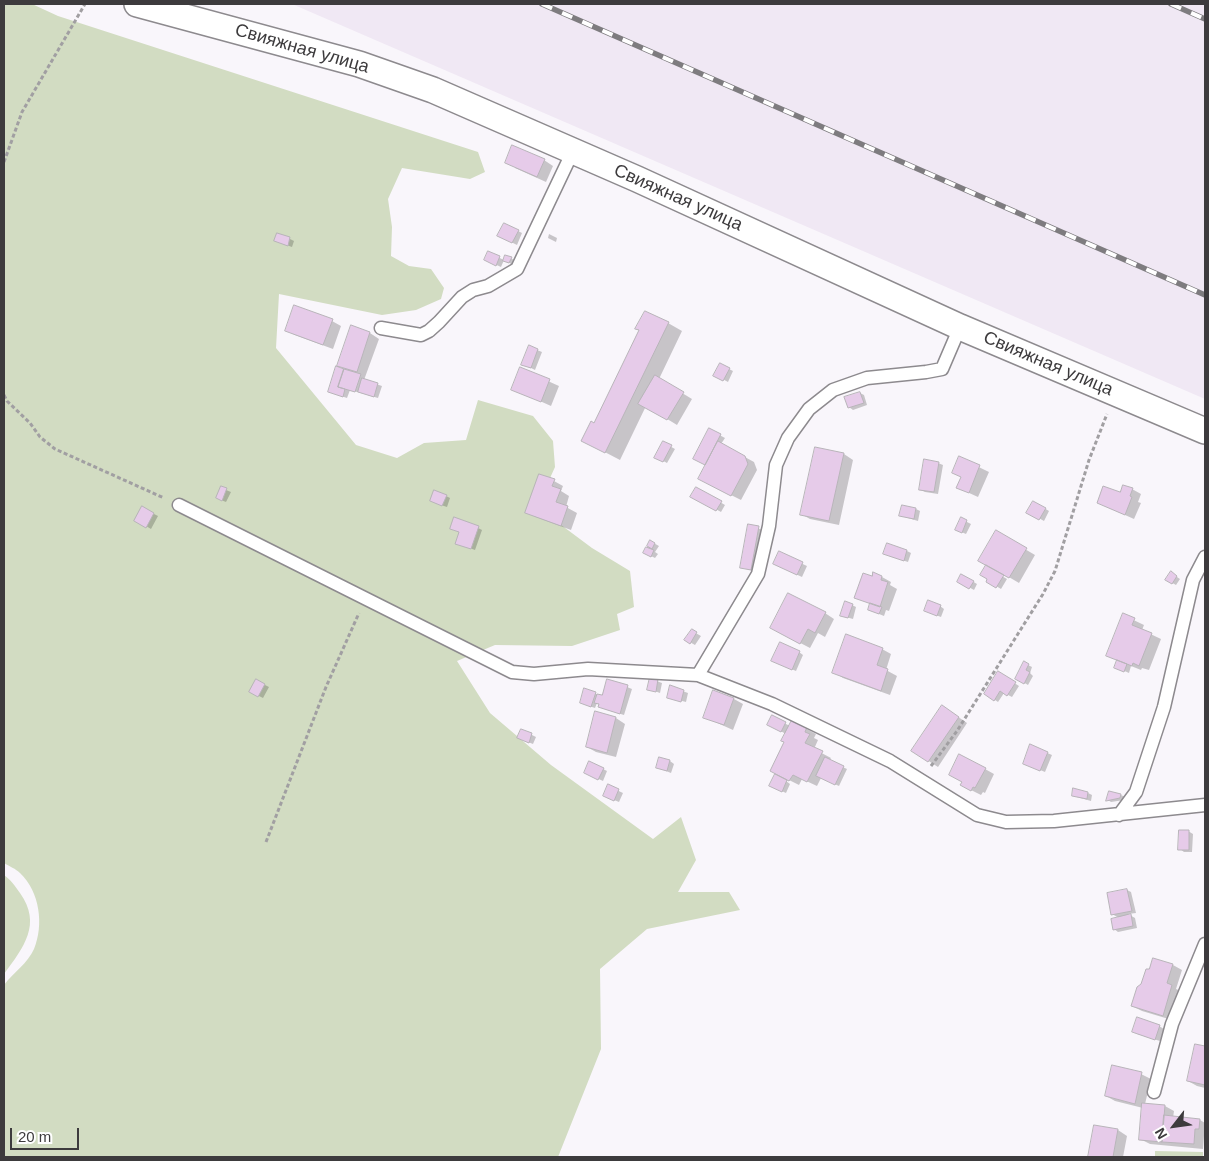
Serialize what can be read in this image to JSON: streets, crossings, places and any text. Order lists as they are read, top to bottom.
{
  "streets": {
    "street": ["Свияжная улица"]
  },
  "scale_bar": "20 m",
  "north": "bottom left"
}
